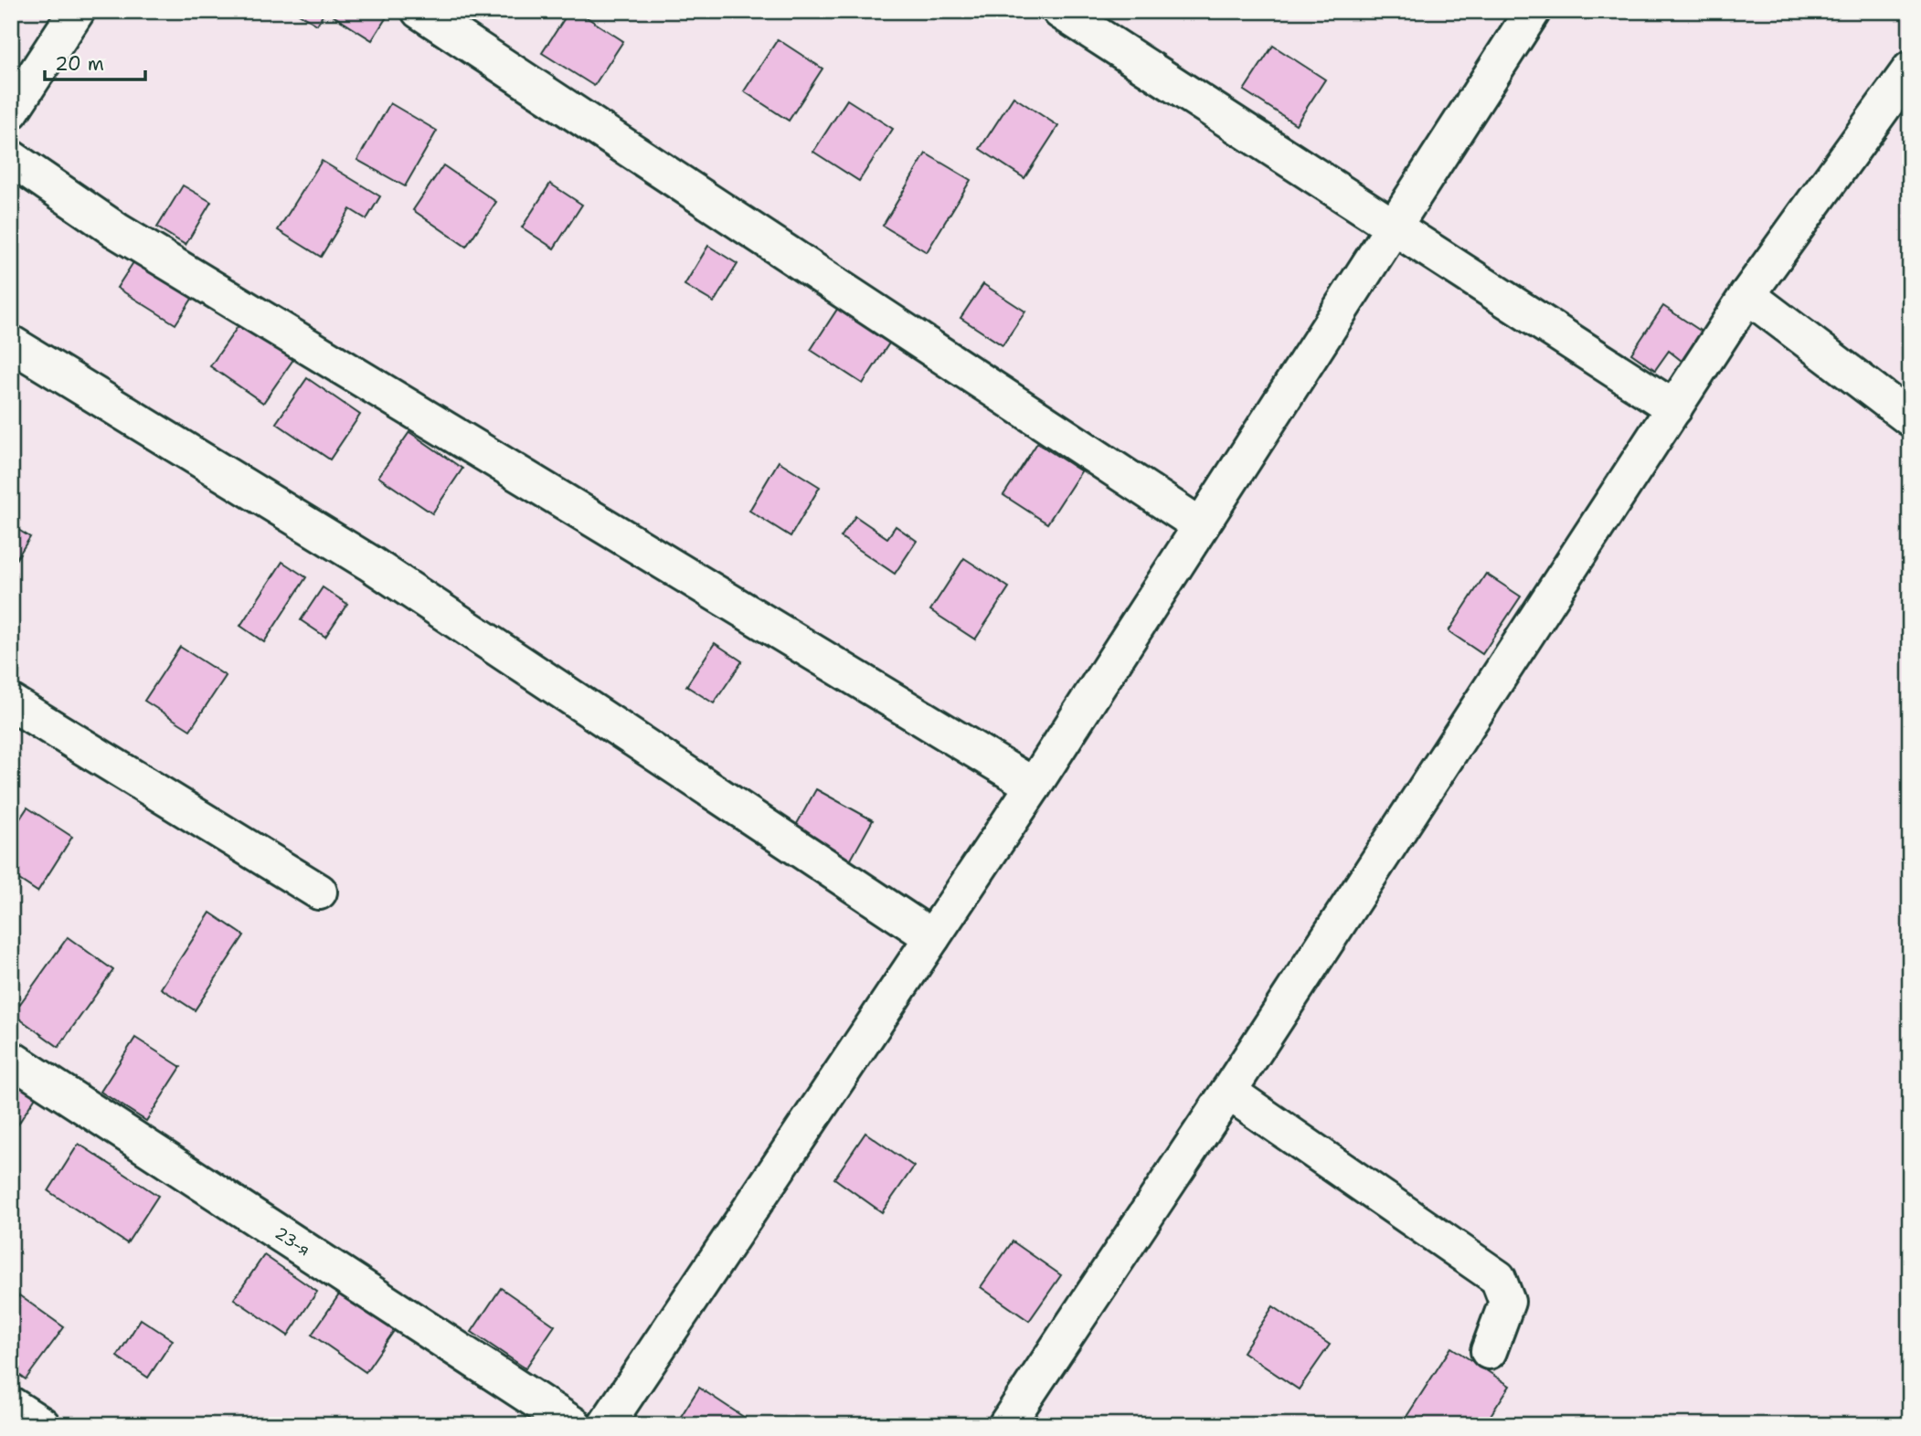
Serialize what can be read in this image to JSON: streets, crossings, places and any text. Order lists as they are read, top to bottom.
{
  "streets": {
    "street": ["23-я"]
  },
  "scale_bar": "20 m"
}
